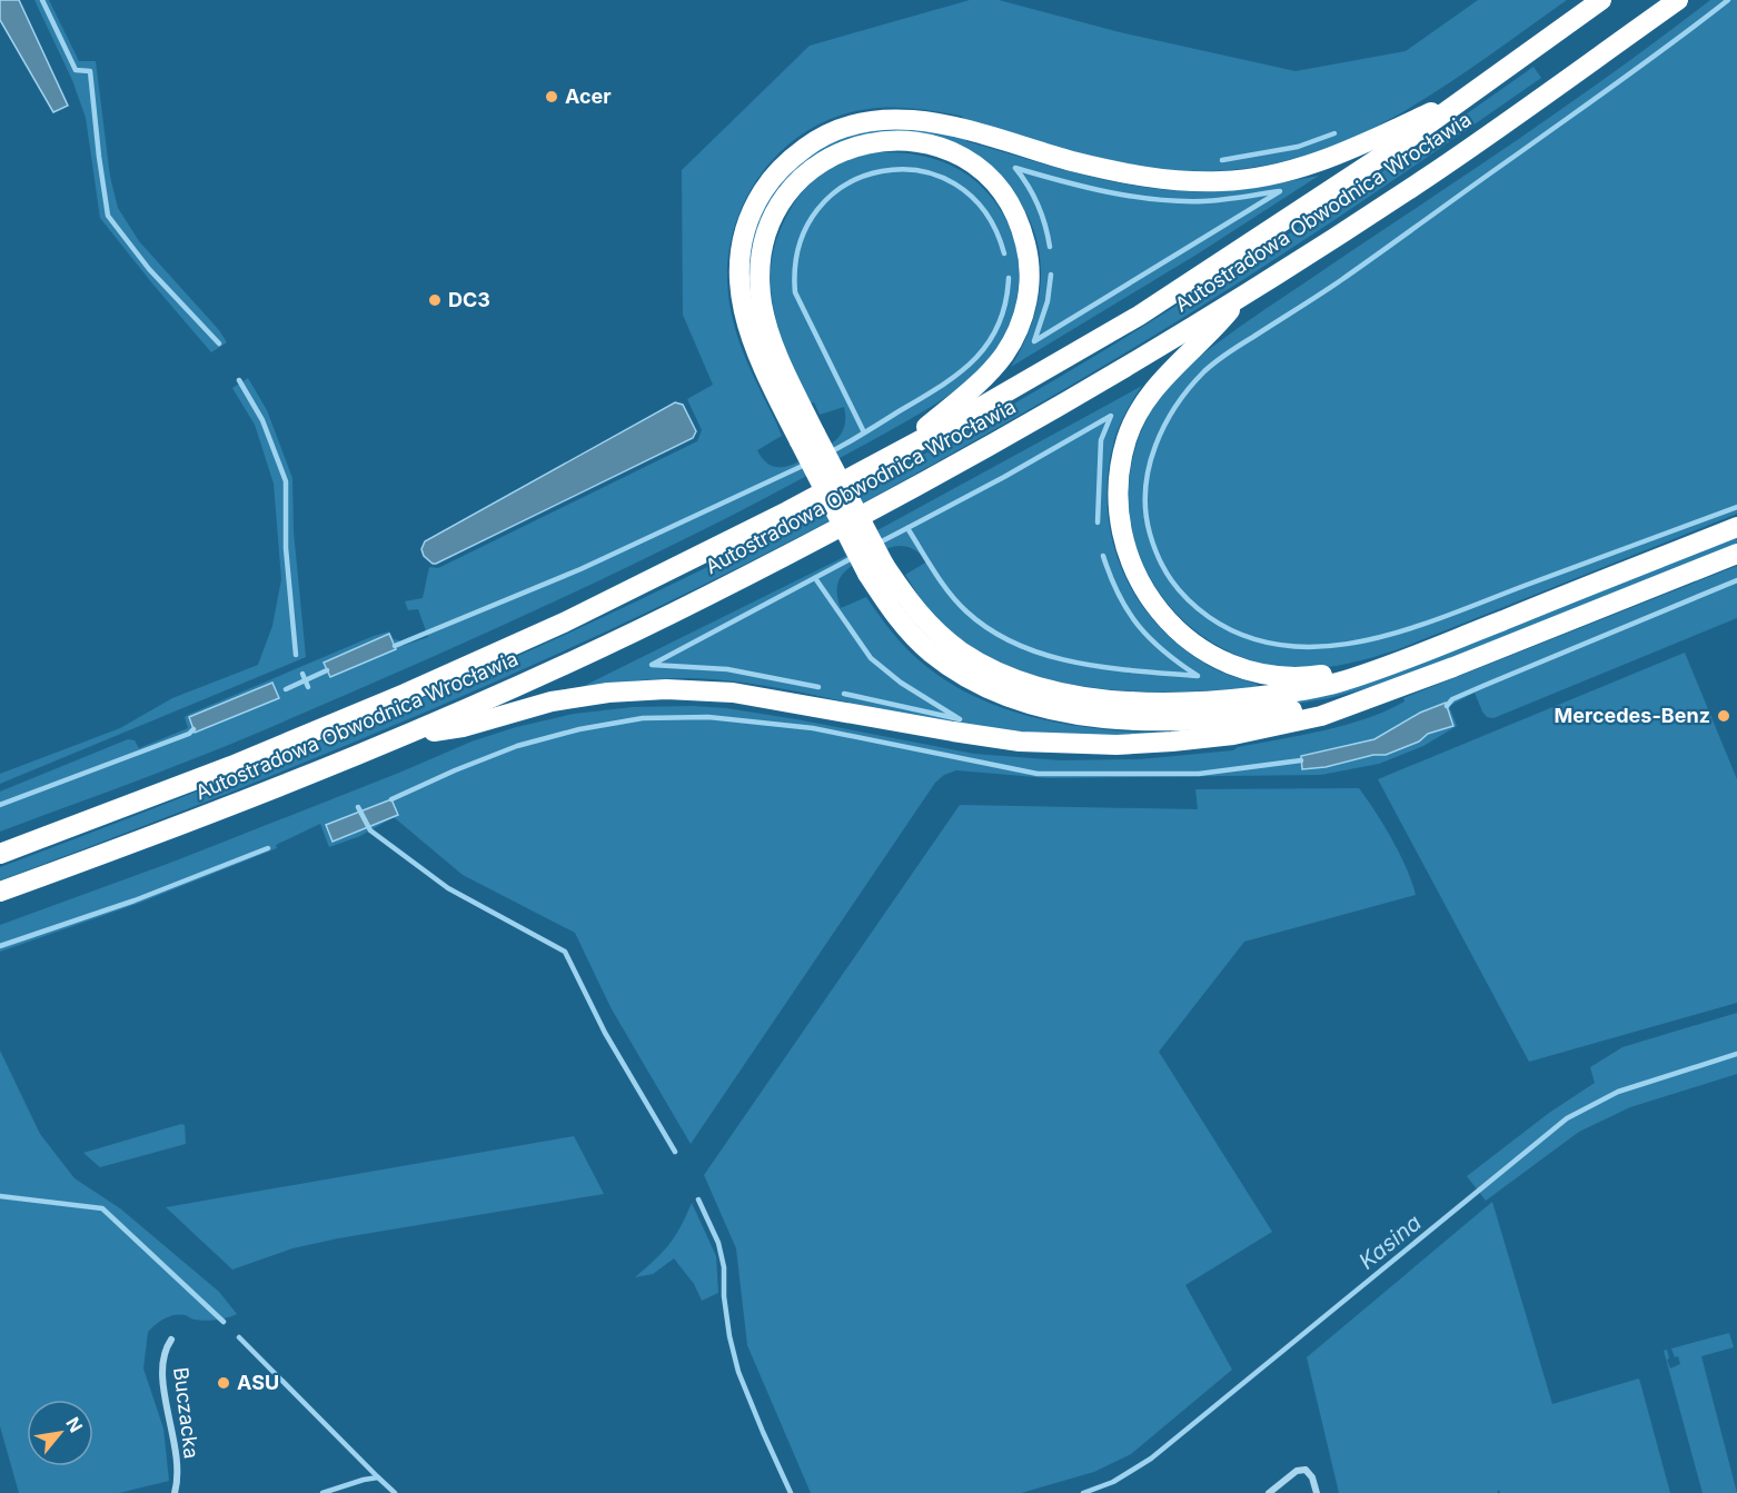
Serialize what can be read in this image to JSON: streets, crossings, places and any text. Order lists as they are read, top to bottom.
{
  "streets": {
    "highway": ["Autostradowa Obwodnica Wrocławia"],
    "street": ["Buczacka"]
  },
  "water": ["Kasina"],
  "places": [
    "Acer",
    "DC3",
    "Mercedes-Benz",
    "ASU"
  ],
  "north": "top right"
}
